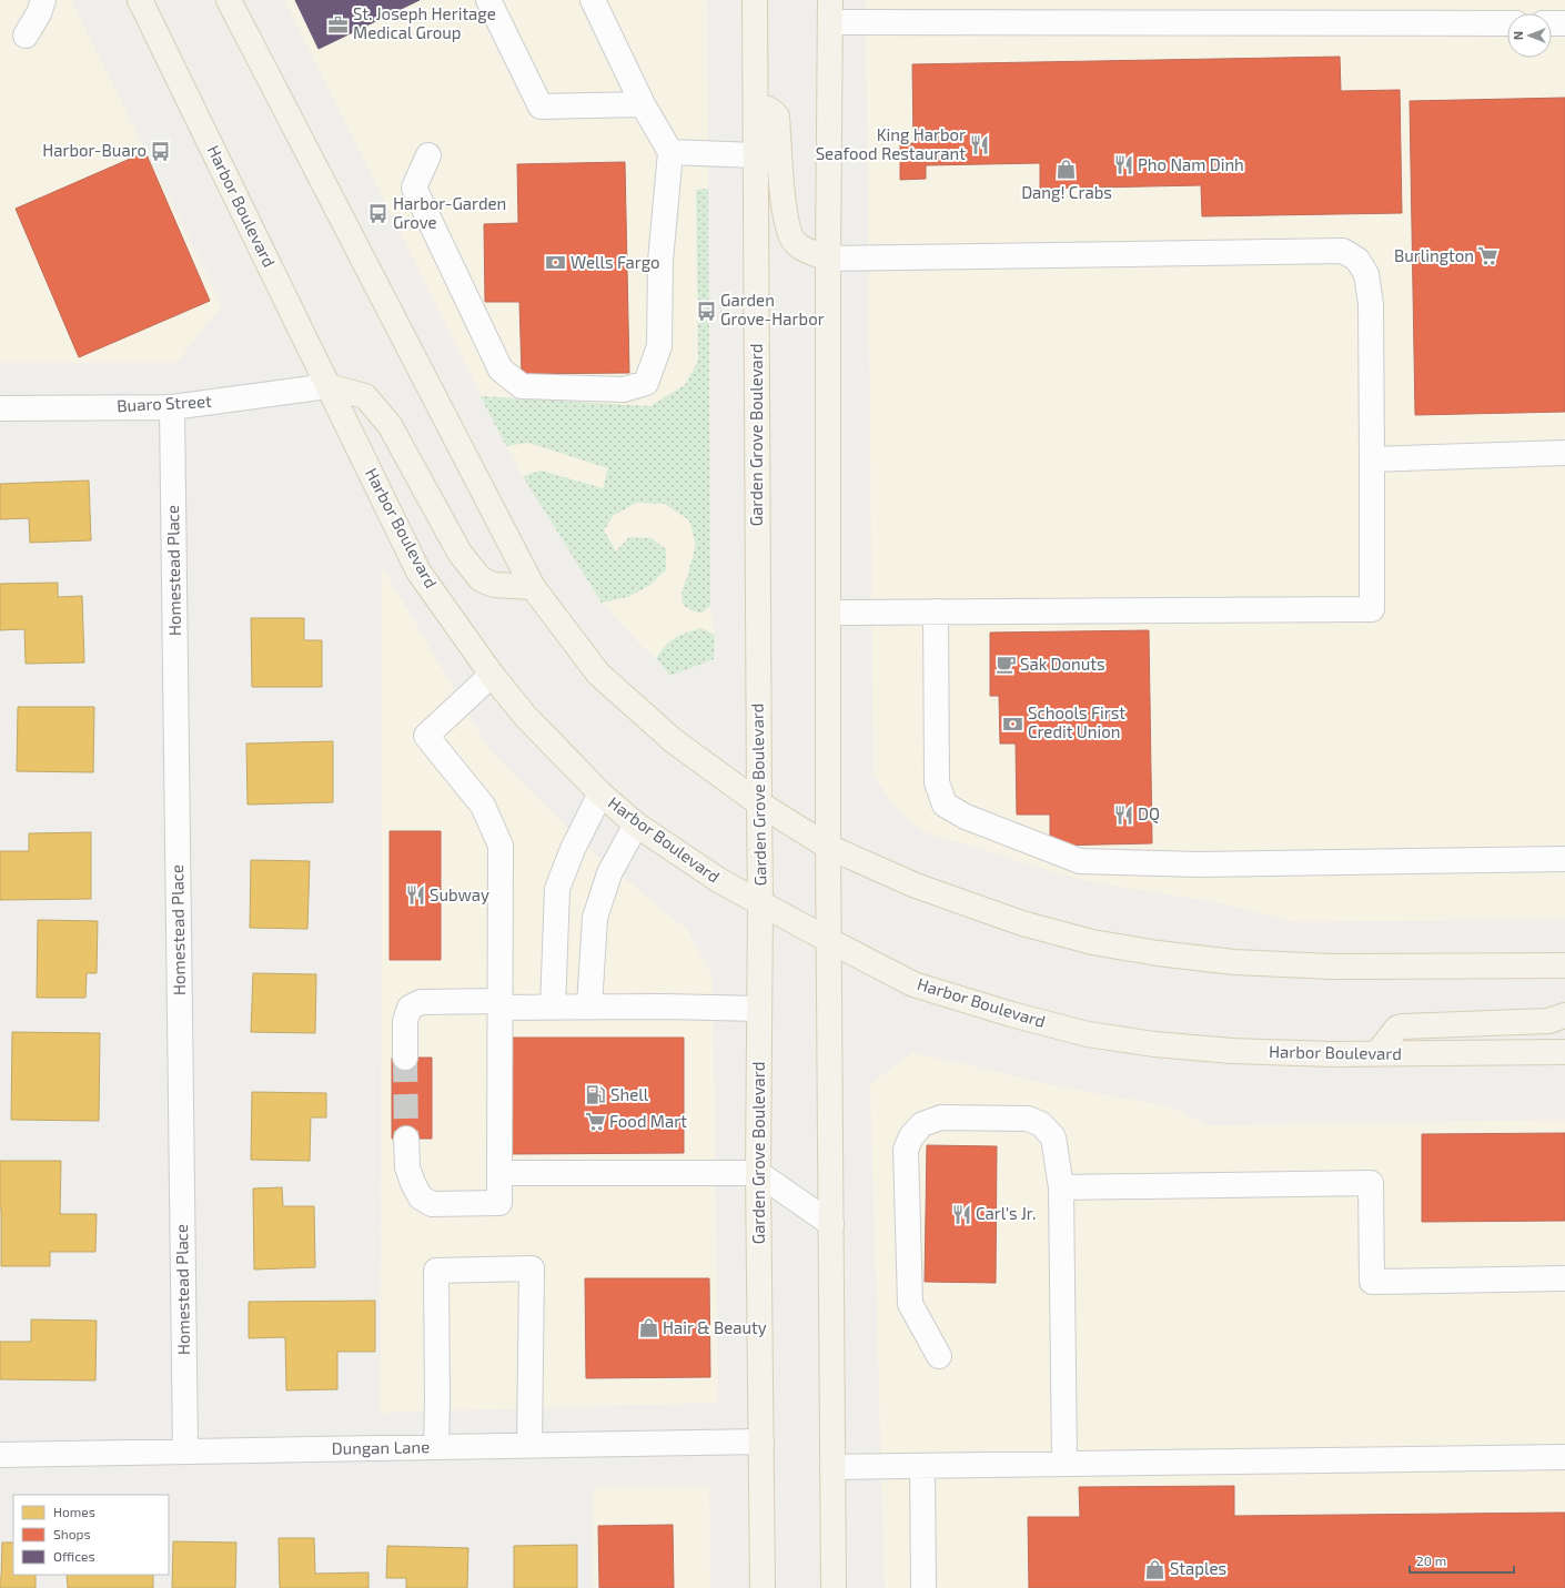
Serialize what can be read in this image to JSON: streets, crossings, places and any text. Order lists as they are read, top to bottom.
{
  "streets": {
    "main road": ["Harbor Boulevard", "Garden Grove Boulevard"],
    "street": ["Buaro Street", "Homestead Place", "Dungan Lane"]
  },
  "crossings": [
    ["Harbor Boulevard", "Buaro Street"],
    ["Harbor Boulevard", "Garden Grove Boulevard"],
    ["Buaro Street", "Homestead Place"],
    ["Garden Grove Boulevard", "Dungan Lane"],
    ["Homestead Place", "Dungan Lane"]
  ],
  "places": {
    "office": ["St. Joseph Heritage Medical Group"],
    "restaurant": [
      "King Harbor Seafood Restaurant",
      "Pho Nam Dinh",
      "DQ",
      "Subway",
      "Carl's Jr."
    ],
    "bus stop": ["Harbor-Buaro", "Harbor-Garden Grove", "Garden Grove-Harbor"],
    "shop": ["Dang! Crabs", "Hair & Beauty", "Staples"],
    "supermarket": ["Burlington", "Food Mart"],
    "bank": ["Wells Fargo", "Schools First Credit Union"],
    "cafe": ["Sak Donuts"],
    "fuel station": ["Shell"]
  },
  "legend": ["Homes", "Shops", "Offices"],
  "scale_bar": "20 m",
  "north": "left"
}
